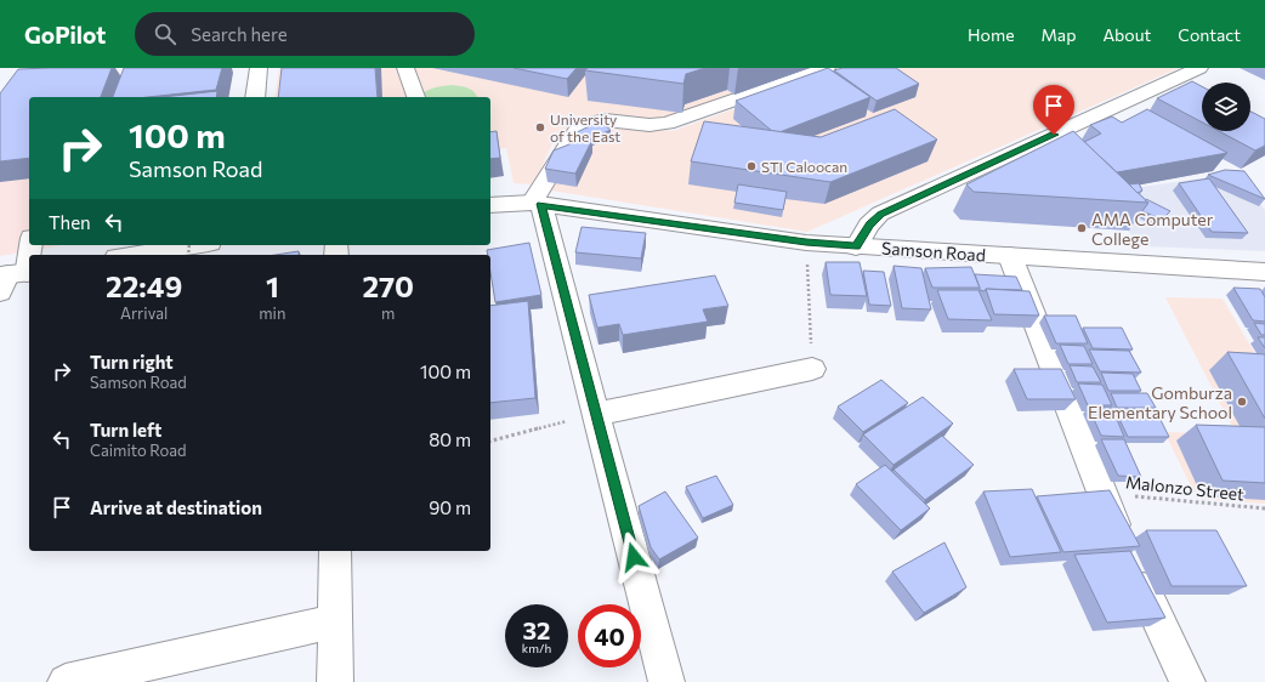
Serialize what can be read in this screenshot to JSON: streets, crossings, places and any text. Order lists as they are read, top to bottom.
{
  "streets": {
    "main road": ["Samson Road"],
    "path": ["Malonzo Street"]
  },
  "places": [
    "University of the East",
    "STI Caloocan",
    "AMA Computer College",
    "Gomburza Elementary School"
  ],
  "page": {
    "header": "GoPilot",
    "search": "Search here",
    "nav": [
      "Home",
      "Map",
      "About",
      "Contact"
    ],
    "turn": ["100 m", "Samson Road"],
    "then": "Then",
    "eta": [
      "22:49",
      "Arrival",
      "1",
      "min",
      "270",
      "m"
    ],
    "list": [
      {
        "name": "Turn right",
        "note": "Samson Road",
        "value": "100 m"
      },
      {
        "name": "Turn left",
        "note": "Caimito Road",
        "value": "80 m"
      },
      {
        "name": "Arrive at destination",
        "value": "90 m"
      }
    ],
    "speed": "32 km/h",
    "limit": "40"
  }
}
